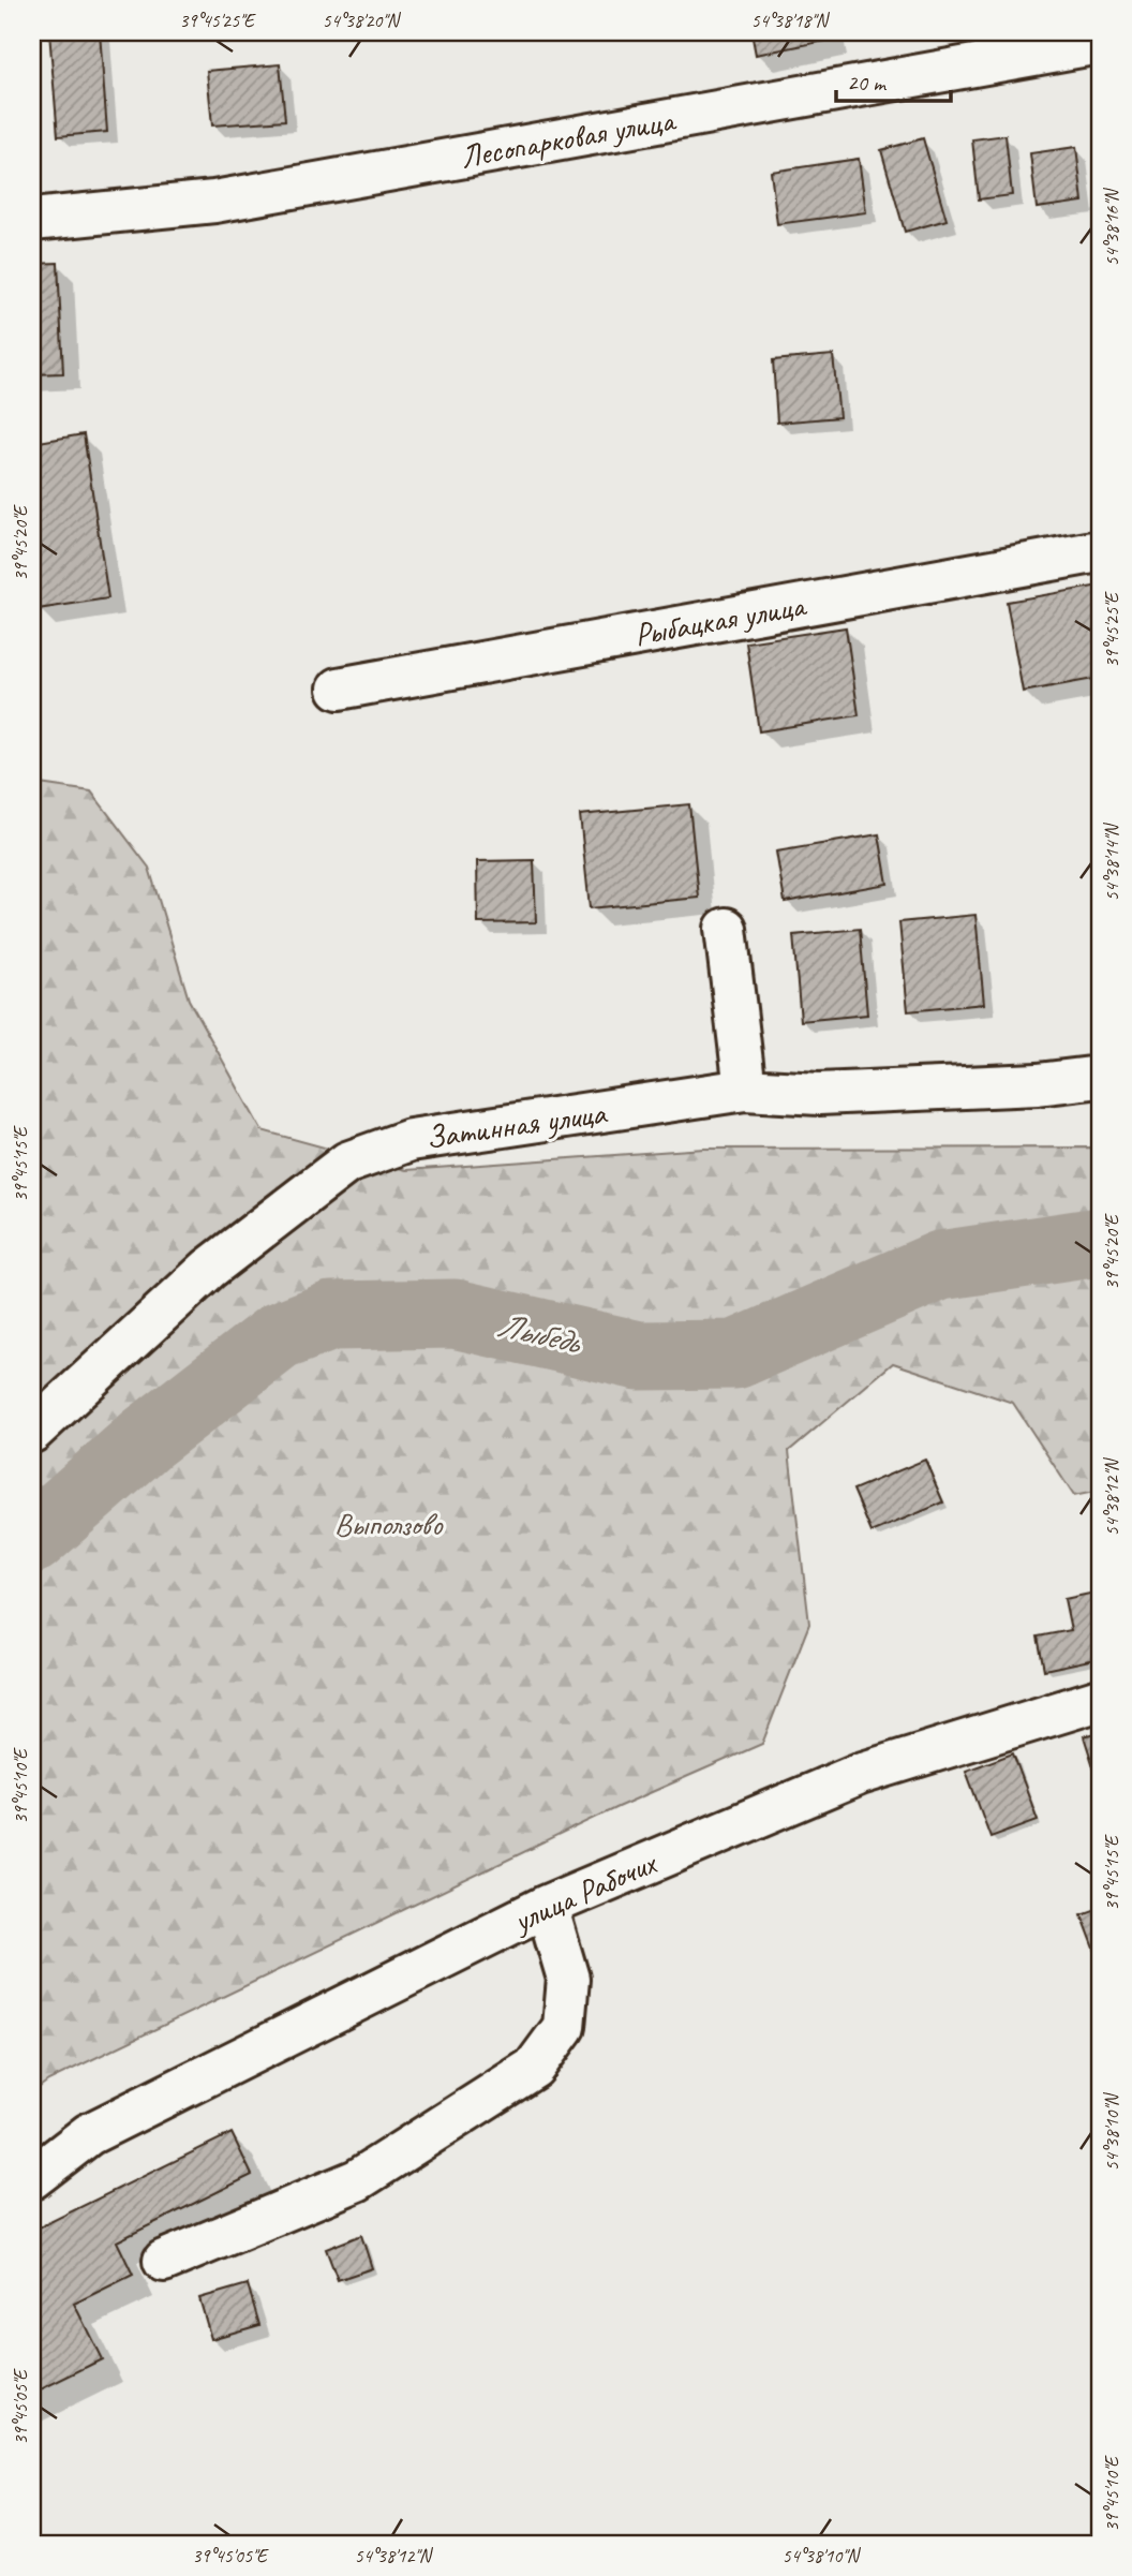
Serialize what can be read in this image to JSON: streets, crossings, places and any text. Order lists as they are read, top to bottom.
{
  "streets": {
    "street": [
      "Лесопарковая улица",
      "Рыбацкая улица",
      "Затинная улица",
      "улица Рабочих"
    ]
  },
  "water": ["Лыбедь"],
  "parks": ["Выползово"],
  "scale_bar": "20 m",
  "coordinates": [
    "39°45'25\"E",
    "54°38'20\"N",
    "54°38'18\"N",
    "54°38'16\"N",
    "39°45'20\"E",
    "54°38'14\"N",
    "39°45'15\"E",
    "54°38'12\"N",
    "39°45'10\"E",
    "54°38'10\"N",
    "39°45'05\"E"
  ]
}
